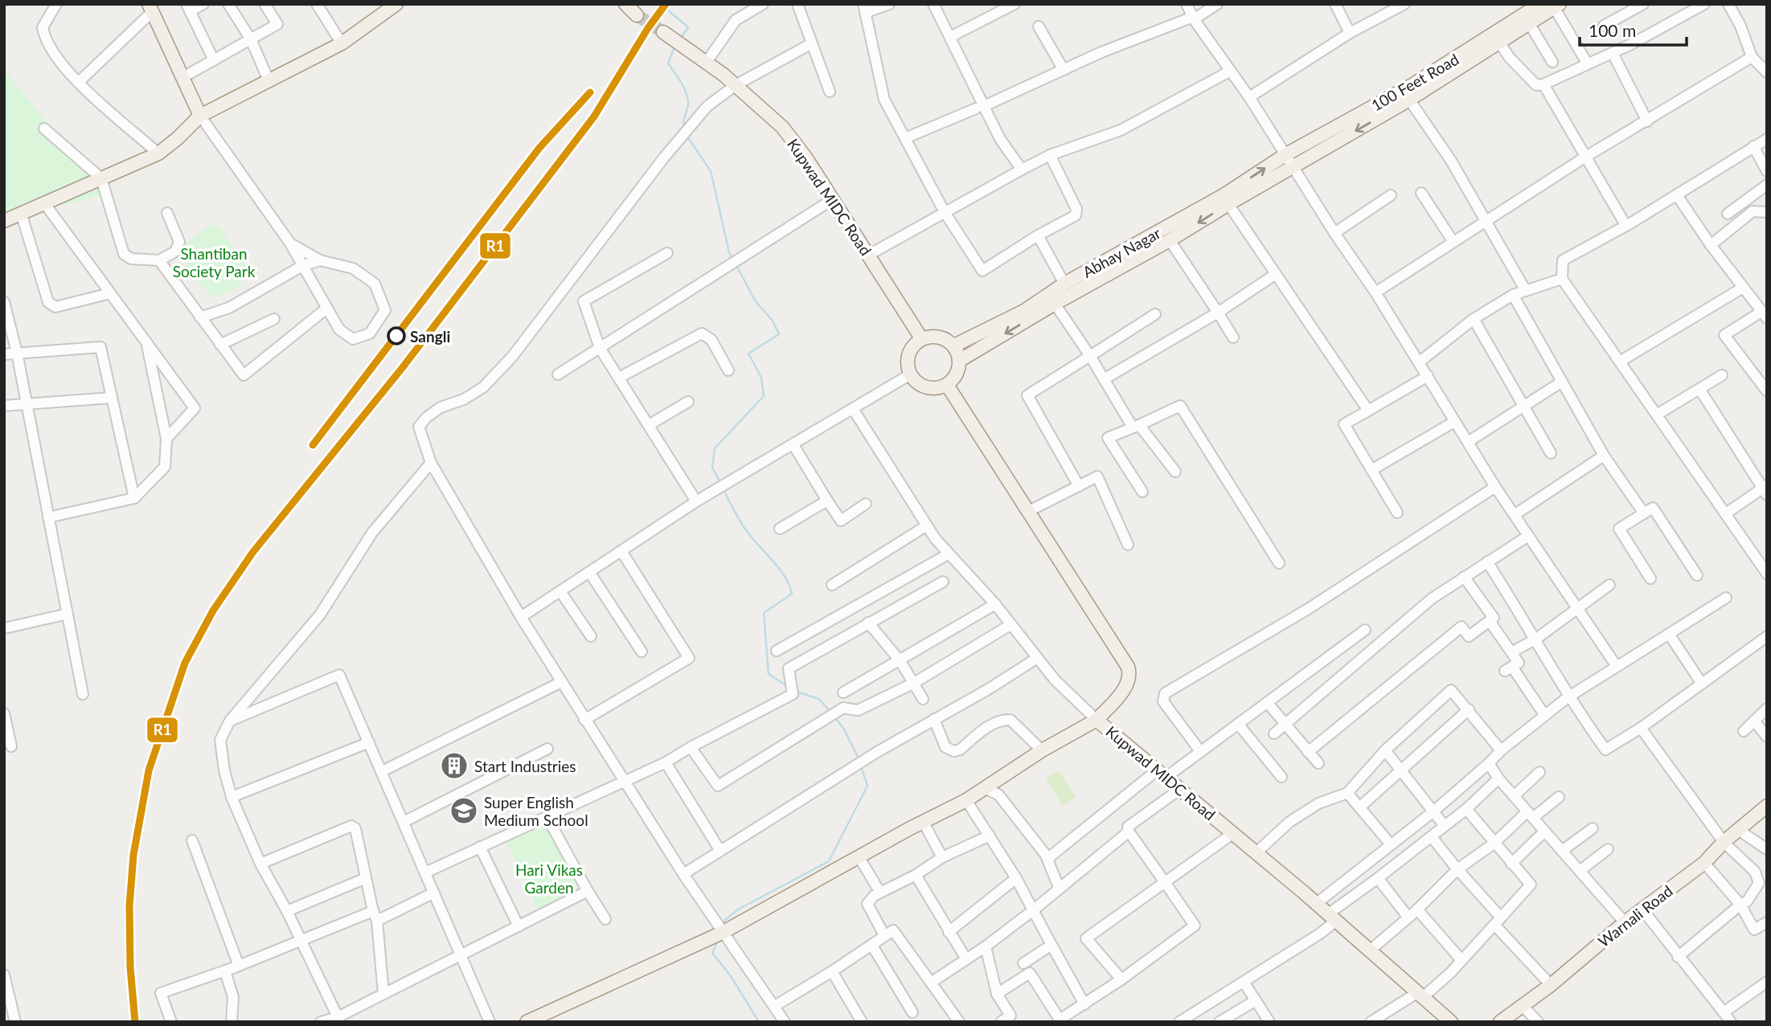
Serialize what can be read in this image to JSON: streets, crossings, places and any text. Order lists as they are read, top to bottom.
{
  "streets": {
    "main road": [
      "100 Feet Road",
      "Kupwad MIDC Road",
      "Abhay Nagar",
      "Warnali Road"
    ]
  },
  "crossings": [
    ["100 Feet Road", "Abhay Nagar"],
    ["Kupwad MIDC Road", "Abhay Nagar"]
  ],
  "parks": ["Shantiban Society Park", "Hari Vikas Garden"],
  "places": {
    "other": ["Sangli"],
    "building": ["Start Industries"],
    "school or university": ["Super English Medium School"]
  },
  "lines": ["transit line R1"],
  "scale_bar": "100 m"
}
